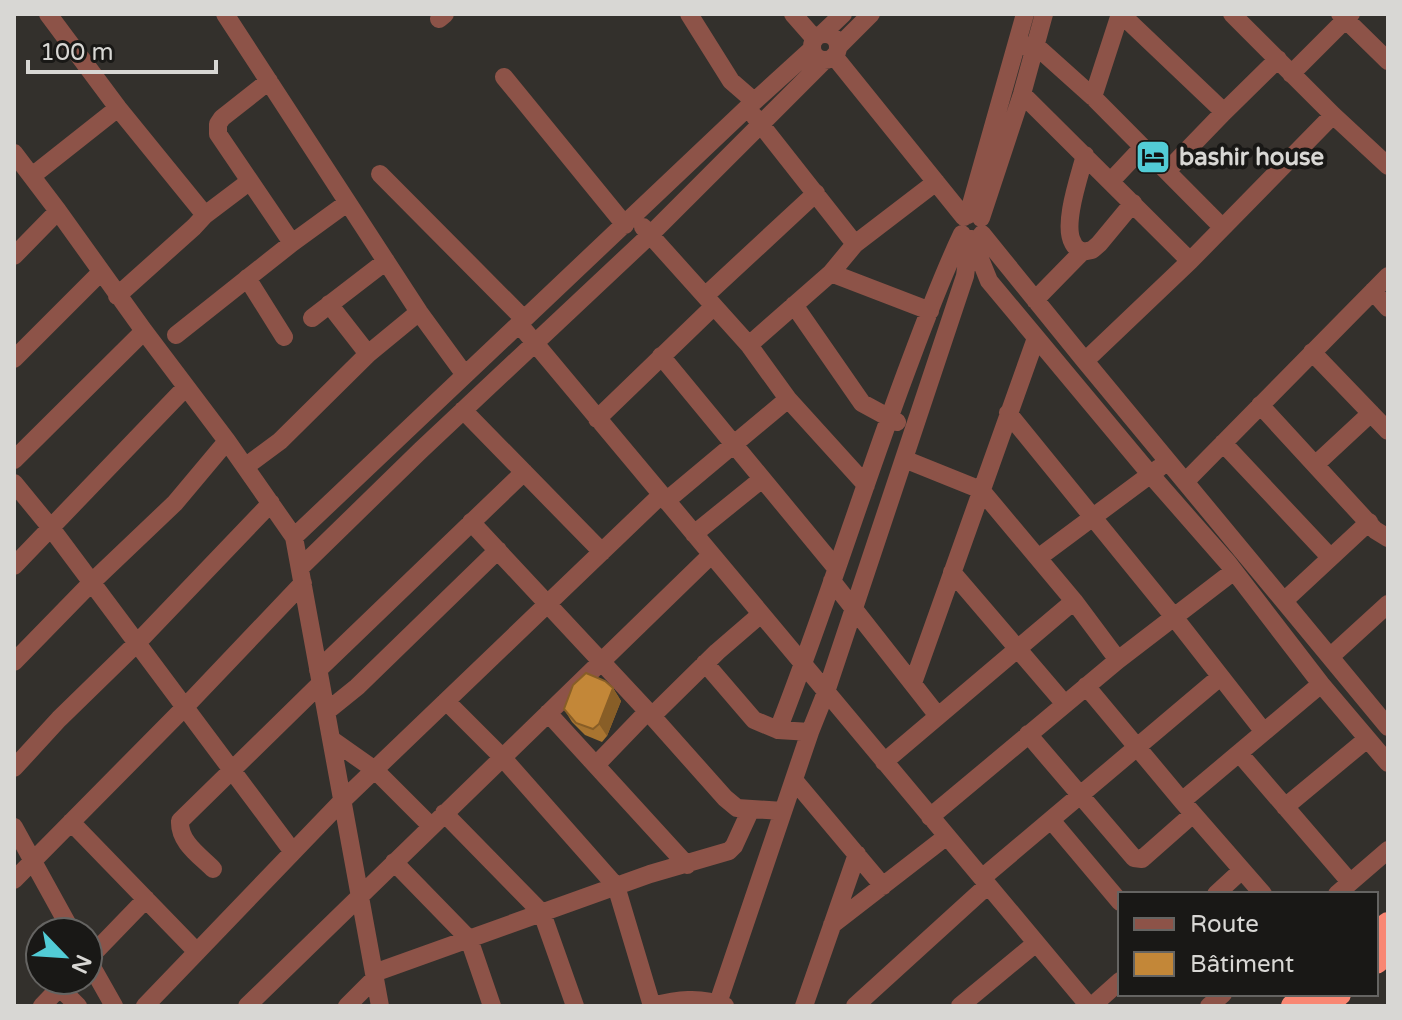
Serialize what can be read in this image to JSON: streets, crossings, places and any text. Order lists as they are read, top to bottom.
{
  "places": {
    "hotel": ["bashir house"]
  },
  "legend": ["Route", "Bâtiment"],
  "scale_bar": "100 m",
  "north": "bottom right"
}
